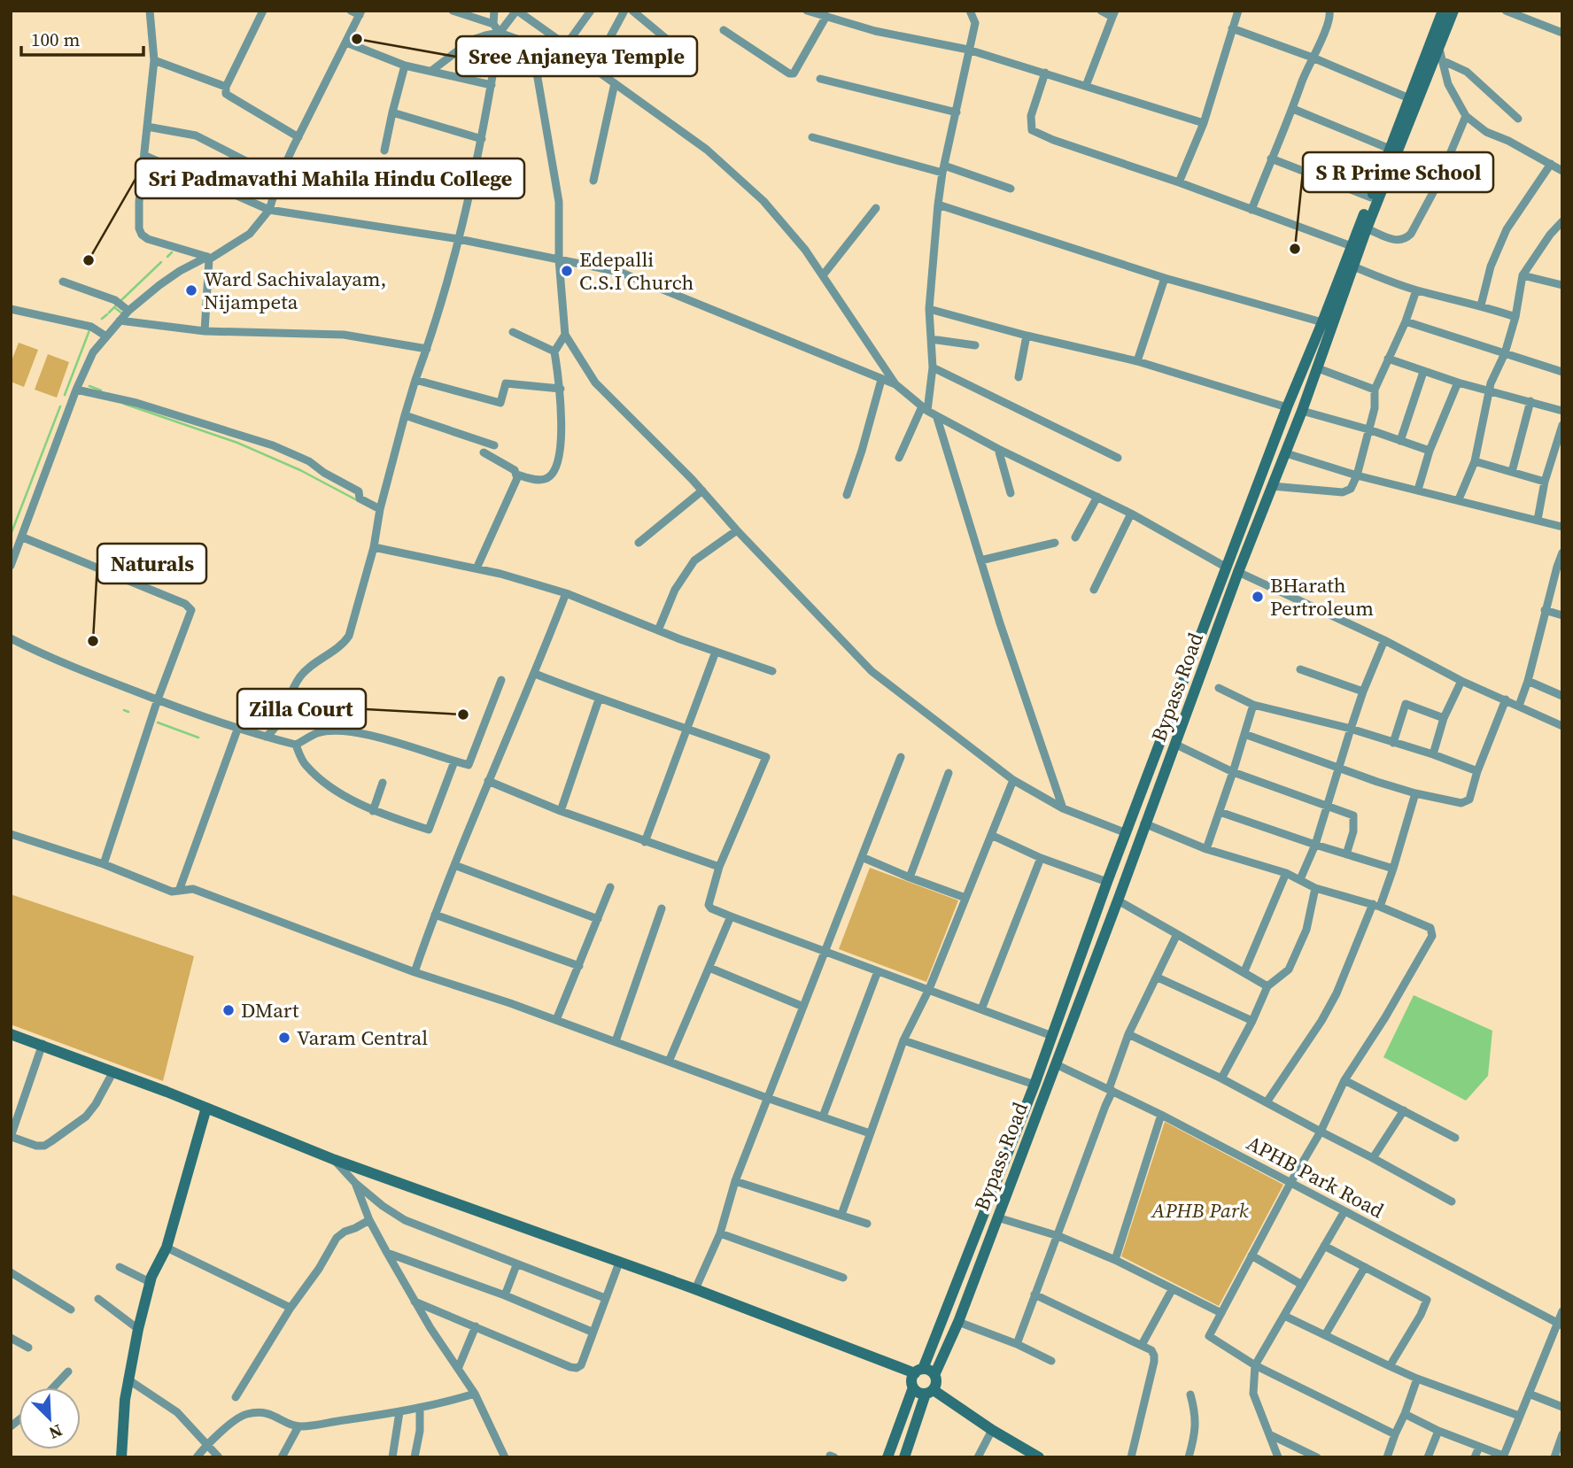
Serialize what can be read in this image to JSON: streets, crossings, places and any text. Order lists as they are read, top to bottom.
{
  "streets": {
    "main road": ["Bypass Road"],
    "street": ["APHB Park Road"]
  },
  "crossings": [
    ["Bypass Road", "APHB Park Road"]
  ],
  "parks": ["APHB Park"],
  "places": [
    "Sree Anjaneya Temple",
    "S R Prime School",
    "Sri Padmavathi Mahila Hindu College",
    "Edepalli C.S.I Church",
    "Ward Sachivalayam, Nijampeta",
    "BHarath Pertroleum",
    "Naturals",
    "Zilla Court",
    "DMart",
    "Varam Central"
  ],
  "scale_bar": "100 m",
  "north": "bottom right"
}
